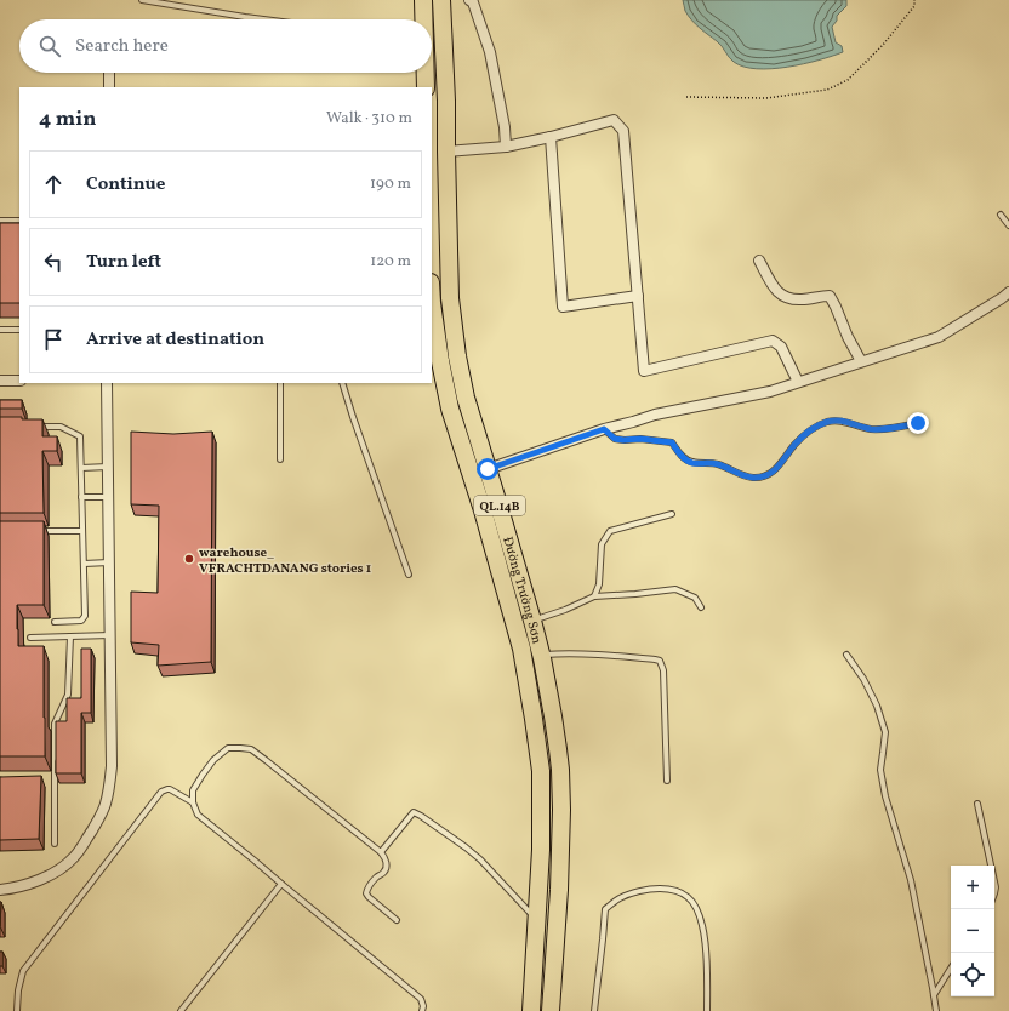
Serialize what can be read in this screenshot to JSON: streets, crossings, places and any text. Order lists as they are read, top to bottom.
{
  "streets": {
    "highway": ["QL.14B", "Đường Trường Sơn"]
  },
  "places": ["warehouse_ VFRACHTDANANG stories 1"],
  "page": {
    "search": "Search here",
    "heading": ["4 min", "Walk · 310 m"],
    "list": [
      ["Continue", "190 m"],
      ["Turn left", "120 m"],
      "Arrive at destination"
    ],
    "map_buttons": ["+", "−"]
  }
}
